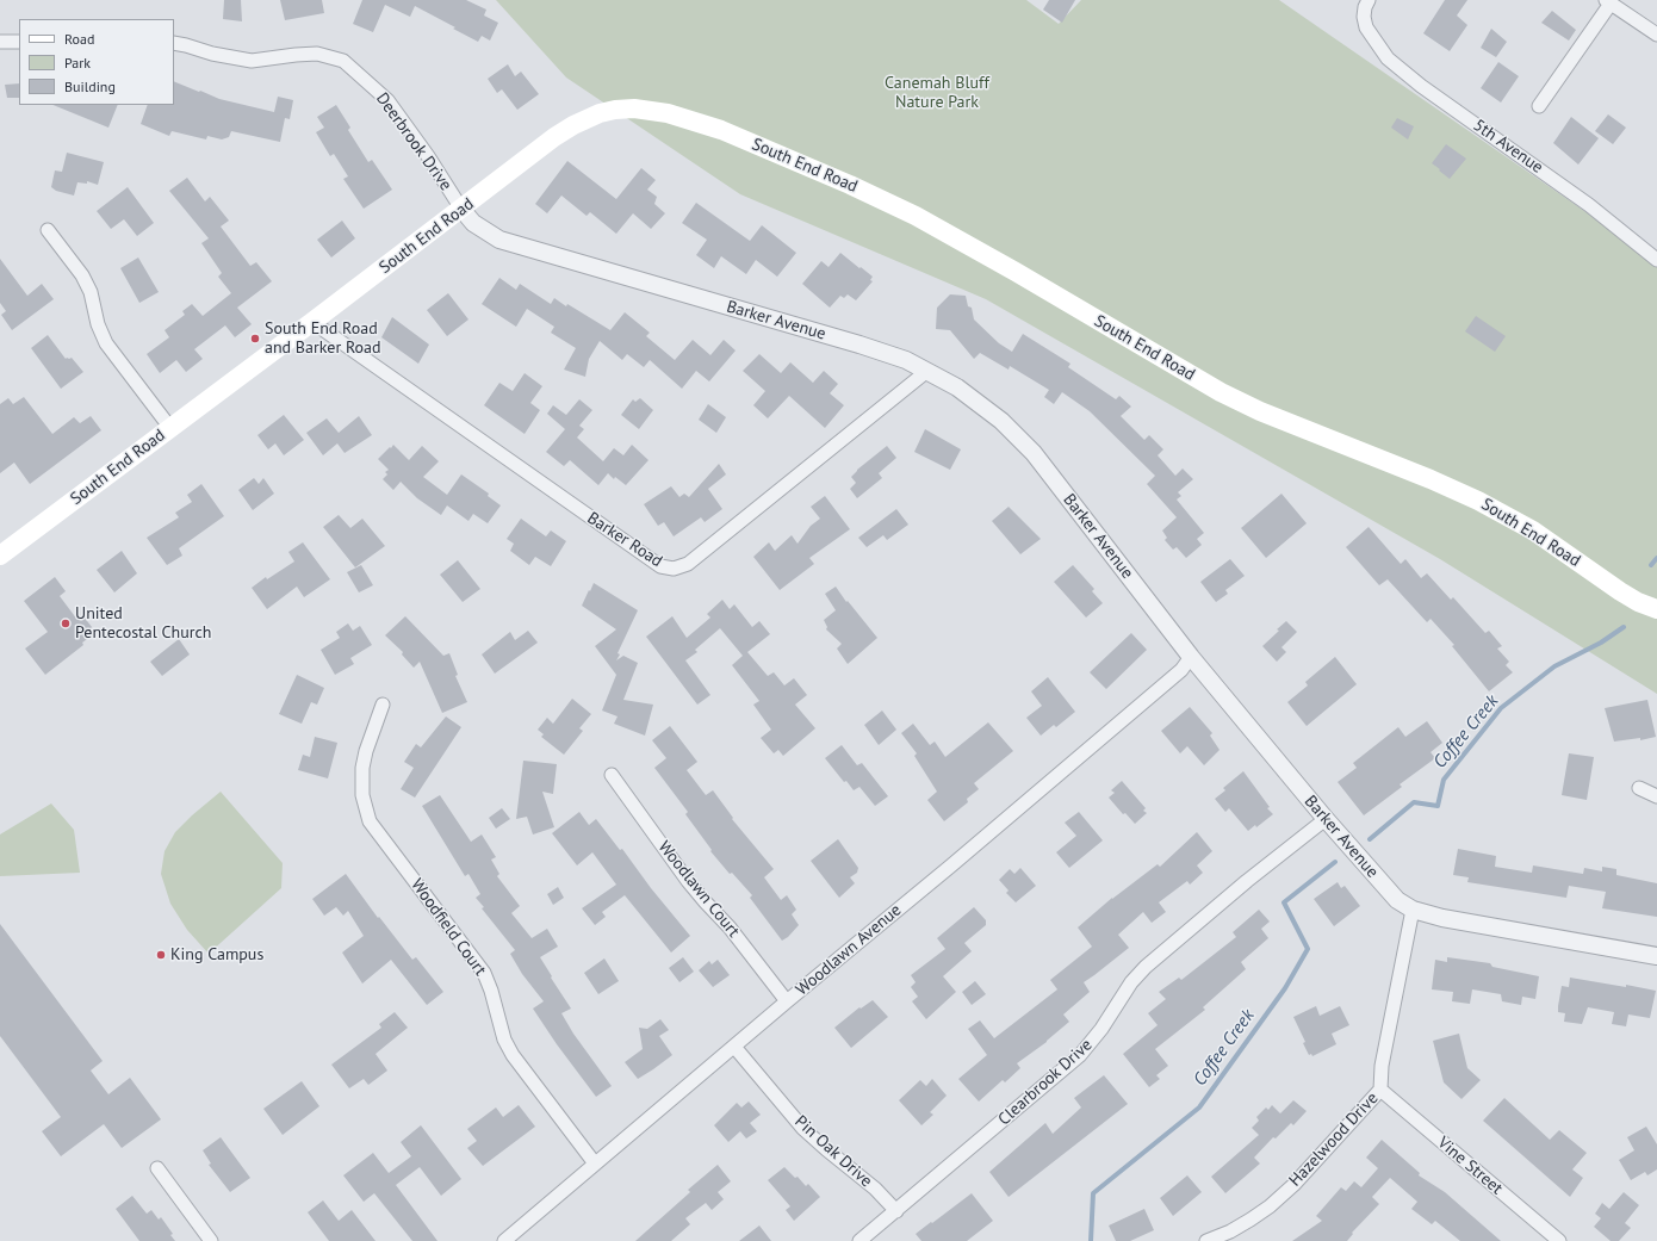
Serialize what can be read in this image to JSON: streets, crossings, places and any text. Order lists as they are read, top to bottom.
{
  "streets": {
    "main road": ["South End Road"],
    "street": [
      "Deerbrook Drive",
      "5th Avenue",
      "Barker Avenue",
      "Barker Road",
      "Woodlawn Court",
      "Woodfield Court",
      "Woodlawn Avenue",
      "Clearbrook Drive",
      "Hazelwood Drive",
      "Pin Oak Drive",
      "Vine Street"
    ]
  },
  "crossings": [
    ["Deerbrook Drive", "South End Road"],
    ["Deerbrook Drive", "Barker Avenue"],
    ["South End Road", "Barker Avenue"],
    ["South End Road", "Barker Road"],
    ["Barker Avenue", "Barker Road"],
    ["Barker Avenue", "Woodlawn Avenue"],
    ["Barker Avenue", "Clearbrook Drive"],
    ["Barker Avenue", "Hazelwood Drive"],
    ["Woodlawn Court", "Woodlawn Avenue"],
    ["Woodfield Court", "Woodlawn Avenue"],
    ["Woodlawn Avenue", "Pin Oak Drive"],
    ["Clearbrook Drive", "Pin Oak Drive"],
    ["Hazelwood Drive", "Vine Street"]
  ],
  "water": ["Coffee Creek"],
  "parks": ["Canemah Bluff Nature Park"],
  "places": ["South End Road and Barker Road", "United Pentecostal Church", "King Campus"],
  "legend": ["Road", "Park", "Building"]
}
